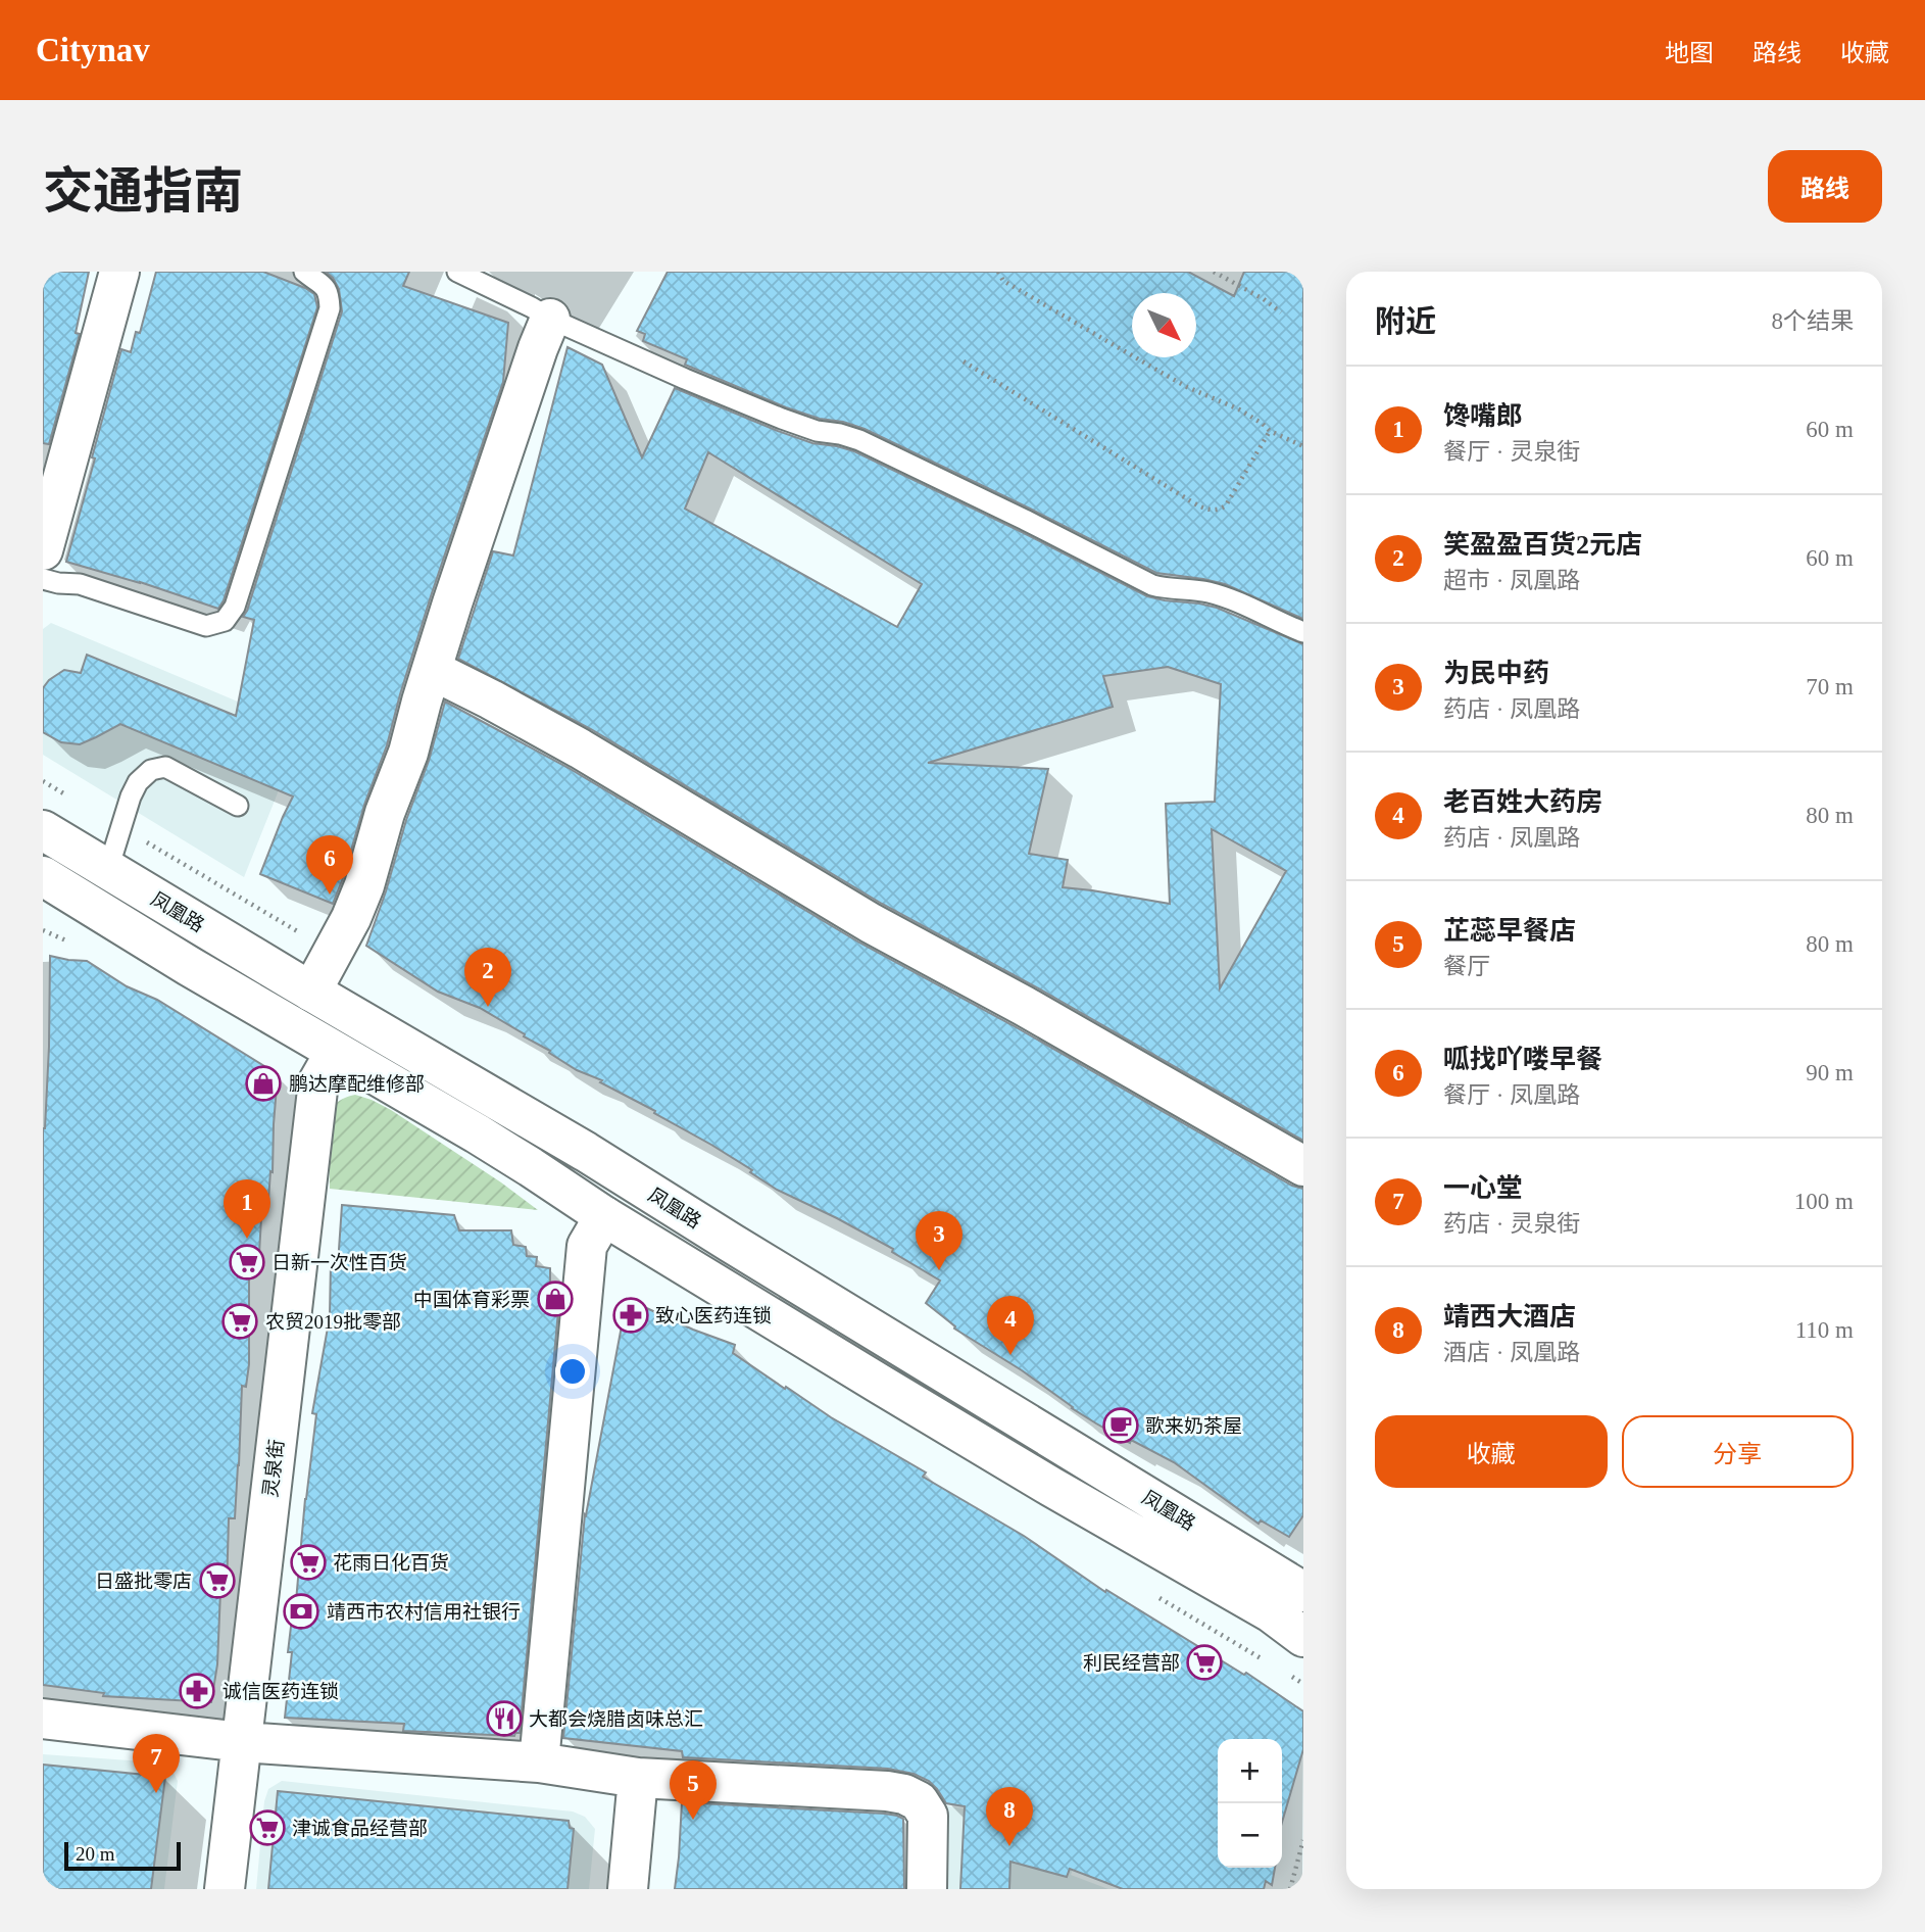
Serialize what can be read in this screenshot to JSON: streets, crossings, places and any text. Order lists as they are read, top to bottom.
{
  "streets": {
    "street": ["凤凰路", "灵泉街"]
  },
  "crossings": [
    ["凤凰路", "灵泉街"]
  ],
  "places": {
    "shop": ["鹏达摩配维修部", "中国体育彩票"],
    "supermarket": [
      "日新一次性百货",
      "农贸2019批零部",
      "花雨日化百货",
      "日盛批零店",
      "利民经营部",
      "津诚食品经营部"
    ],
    "pharmacy": ["致心医药连锁", "诚信医药连锁"],
    "cafe": ["歌来奶茶屋"],
    "bank": ["靖西市农村信用社银行"],
    "restaurant": ["大都会烧腊卤味总汇"]
  },
  "scale_bar": "20 m",
  "north": "bottom right",
  "page": {
    "header": "Citynav",
    "nav": ["地图", "路线", "收藏"],
    "title": "交通指南",
    "buttons": [
      "路线",
      ["收藏", "分享"]
    ],
    "heading": ["附近", "8个结果"],
    "list": [
      {
        "mark": "1",
        "name": "馋嘴郎",
        "note": "餐厅 · 灵泉街",
        "value": "60 m"
      },
      {
        "mark": "2",
        "name": "笑盈盈百货2元店",
        "note": "超市 · 凤凰路",
        "value": "60 m"
      },
      {
        "mark": "3",
        "name": "为民中药",
        "note": "药店 · 凤凰路",
        "value": "70 m"
      },
      {
        "mark": "4",
        "name": "老百姓大药房",
        "note": "药店 · 凤凰路",
        "value": "80 m"
      },
      {
        "mark": "5",
        "name": "芷蕊早餐店",
        "note": "餐厅",
        "value": "80 m"
      },
      {
        "mark": "6",
        "name": "呱找吖喽早餐",
        "note": "餐厅 · 凤凰路",
        "value": "90 m"
      },
      {
        "mark": "7",
        "name": "一心堂",
        "note": "药店 · 灵泉街",
        "value": "100 m"
      },
      {
        "mark": "8",
        "name": "靖西大酒店",
        "note": "酒店 · 凤凰路",
        "value": "110 m"
      }
    ],
    "pins": [
      "6",
      "2",
      "1",
      "3",
      "4",
      "7",
      "5",
      "8"
    ],
    "map_buttons": ["+", "−"],
    "scale": "20 m"
  }
}
